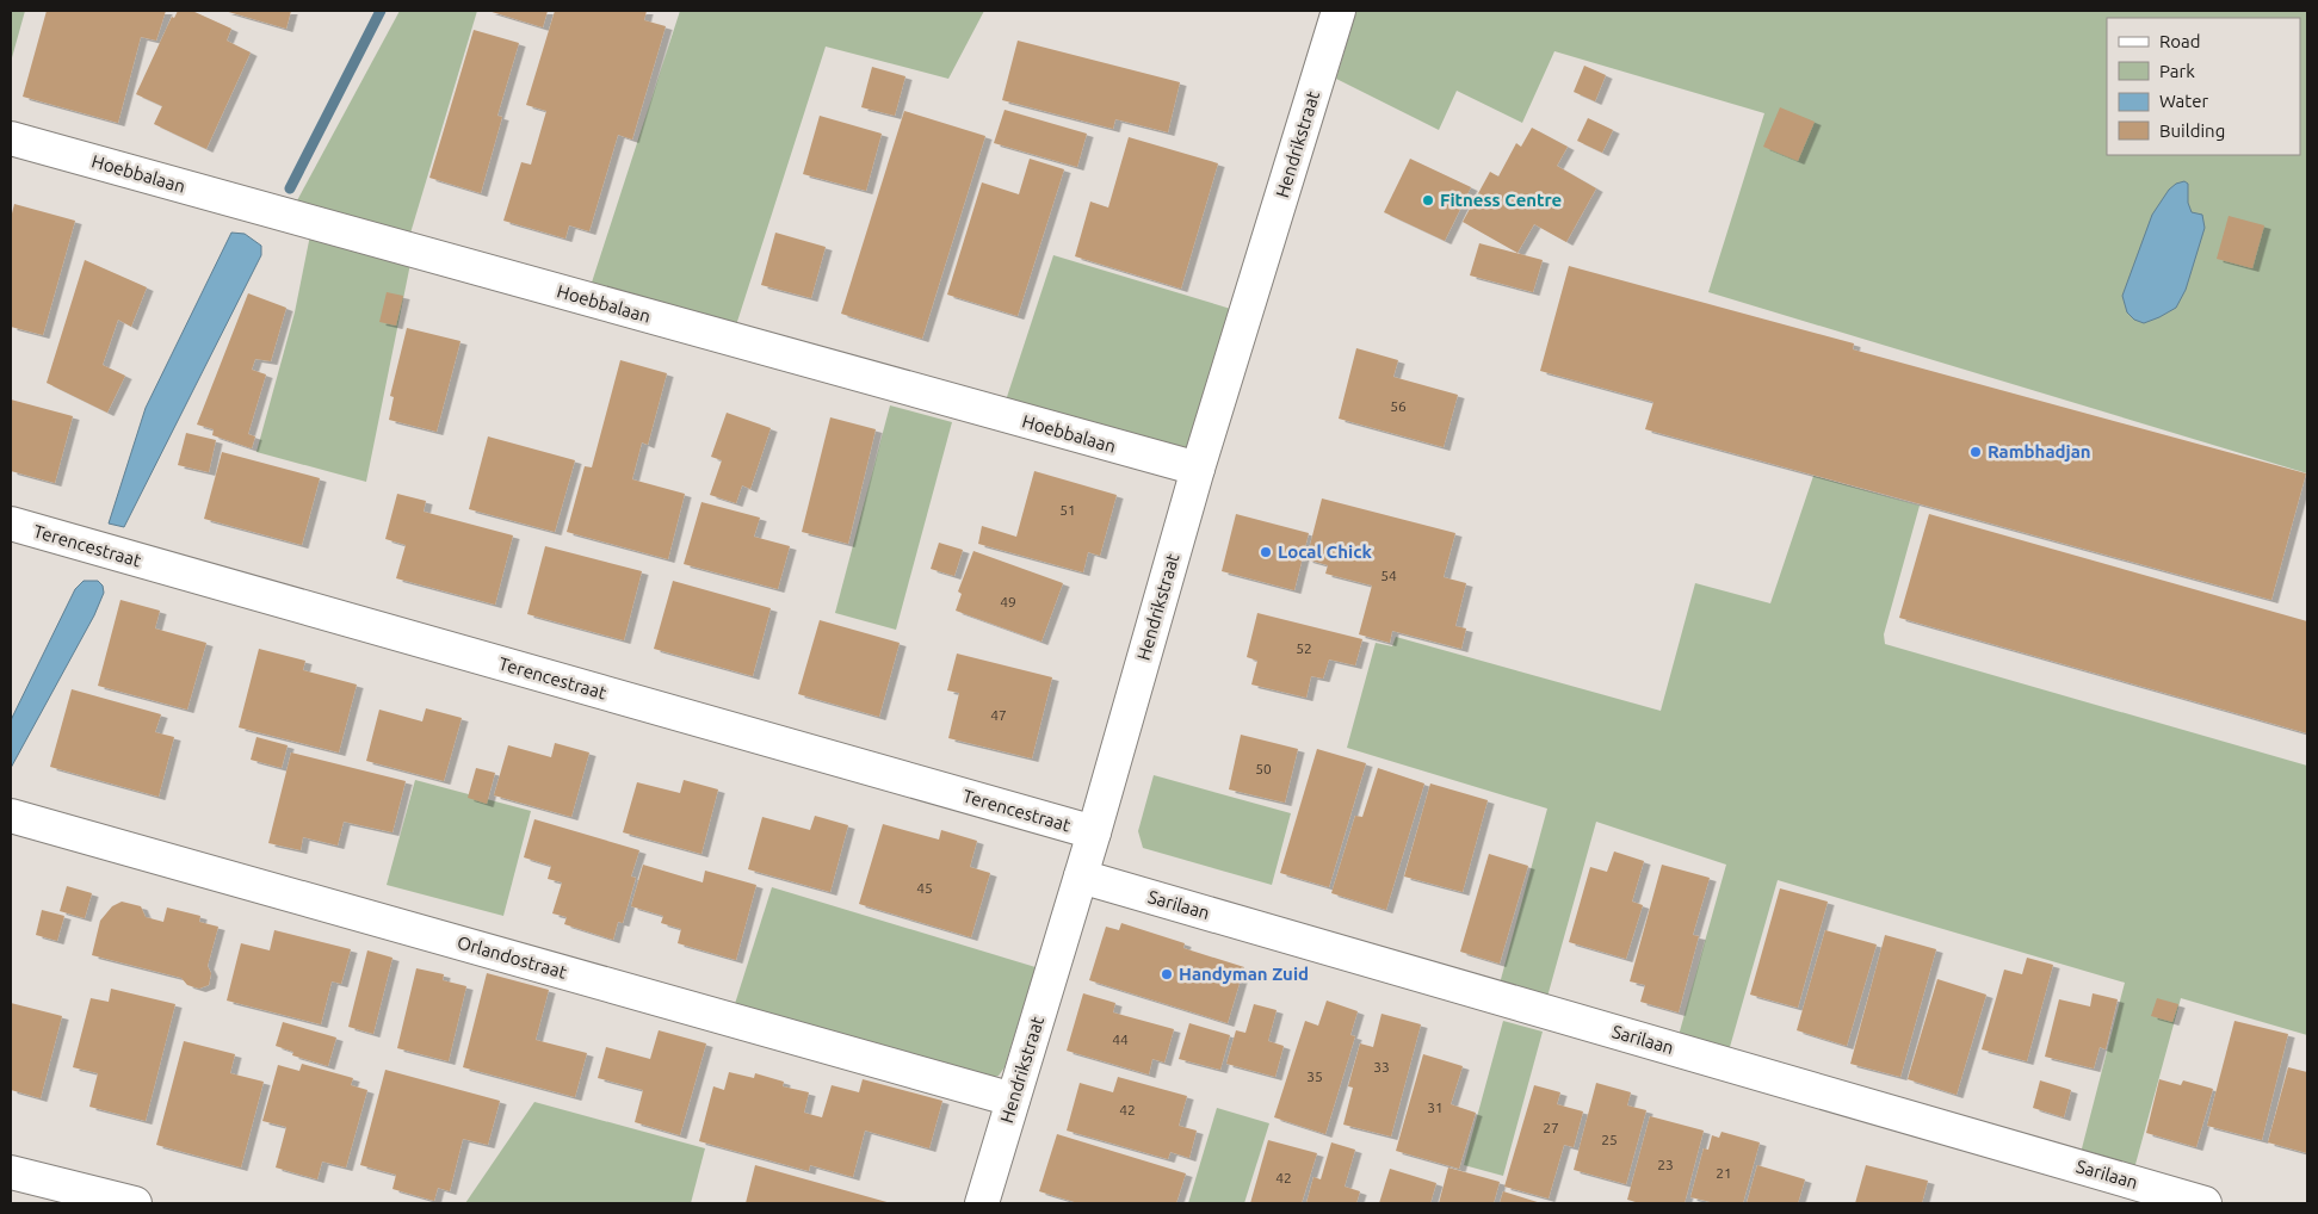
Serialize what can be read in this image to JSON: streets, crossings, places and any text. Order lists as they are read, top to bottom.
{
  "streets": {
    "street": [
      "Hendrikstraat",
      "Hoebbalaan",
      "Terencestraat",
      "Sarilaan",
      "Orlandostraat"
    ]
  },
  "crossings": [
    ["Hendrikstraat", "Hoebbalaan"],
    ["Hendrikstraat", "Terencestraat"],
    ["Hendrikstraat", "Sarilaan"],
    ["Hendrikstraat", "Orlandostraat"]
  ],
  "places": [
    "Fitness Centre",
    "Rambhadjan",
    "Local Chick",
    "Handyman Zuid"
  ],
  "house_numbers": [
    "56",
    "51",
    "54",
    "49",
    "52",
    "47",
    "50",
    "45",
    "44",
    "33",
    "35",
    "31",
    "42",
    "27",
    "25",
    "23",
    "21",
    "42"
  ],
  "legend": [
    "Road",
    "Park",
    "Water",
    "Building"
  ]
}
